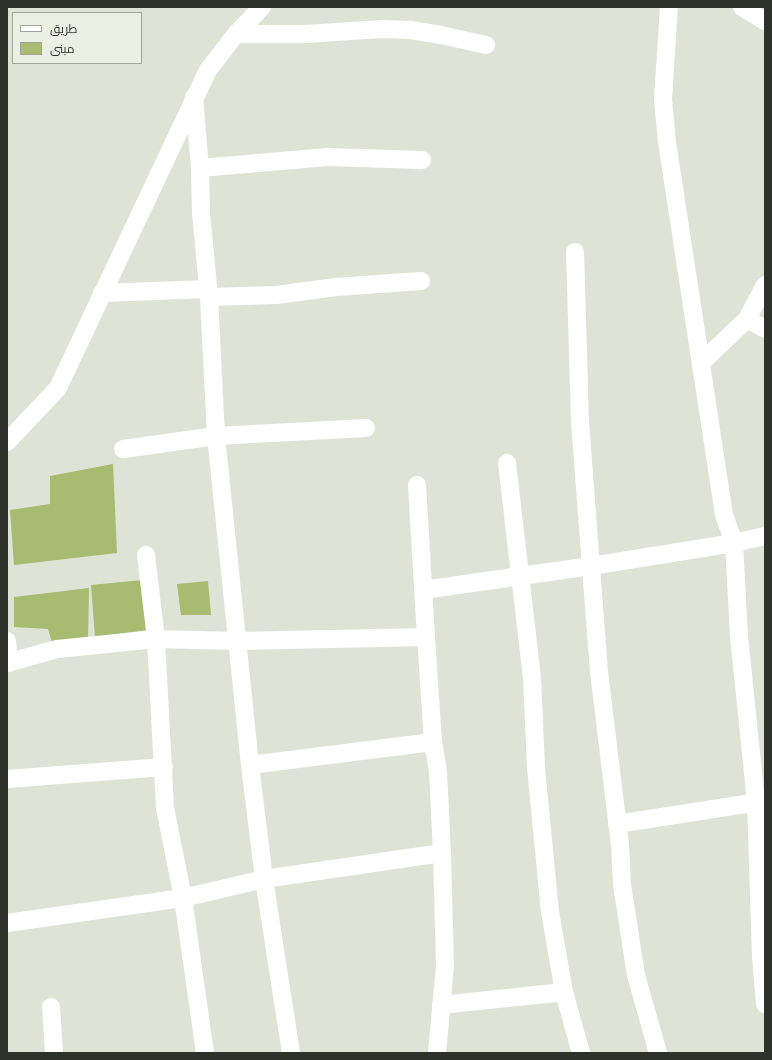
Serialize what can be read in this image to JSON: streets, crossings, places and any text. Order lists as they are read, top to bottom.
{
  "legend": ["طريق", "مبنى"]
}
